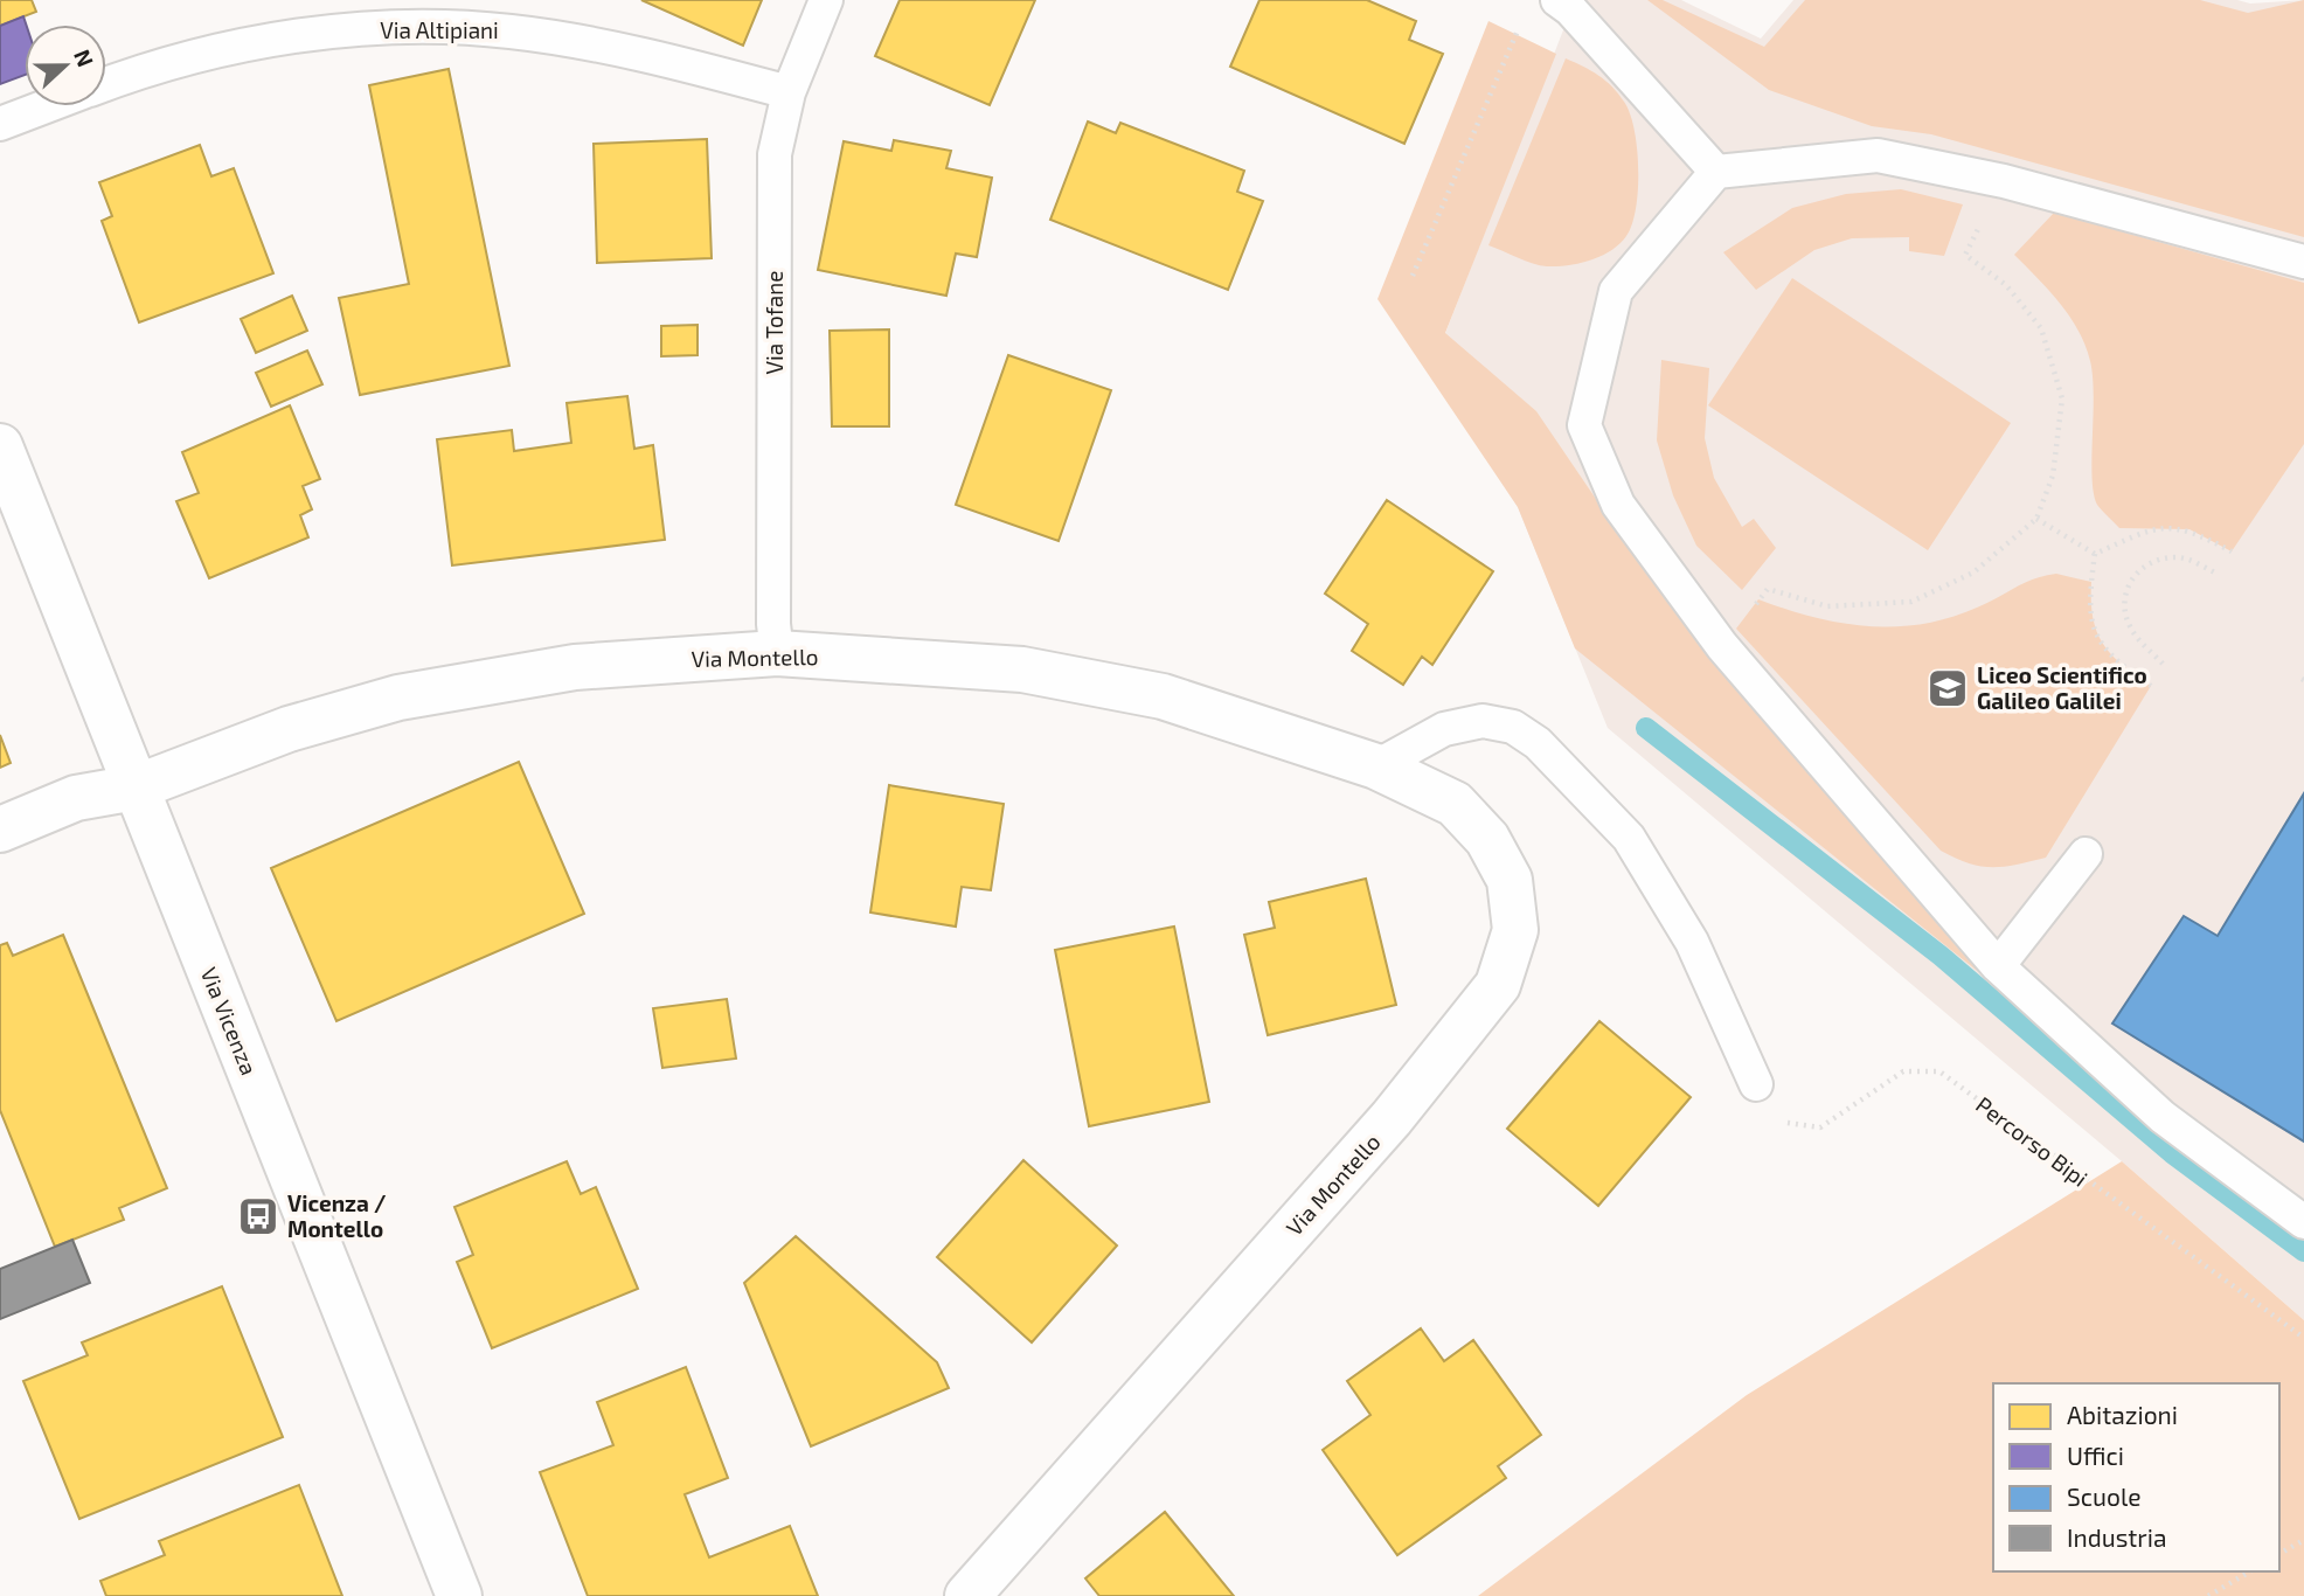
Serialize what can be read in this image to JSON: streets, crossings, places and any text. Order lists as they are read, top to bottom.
{
  "streets": {
    "street": ["Via Montello", "Via Vicenza"],
    "lane": ["Via Altipiani", "Via Tofane"],
    "path": ["Percorso Bipi"]
  },
  "crossings": [
    ["Via Altipiani", "Via Tofane"],
    ["Via Tofane", "Via Montello"],
    ["Via Montello", "Via Vicenza"]
  ],
  "places": {
    "school or university": ["Liceo Scientifico Galileo Galilei"],
    "bus stop": ["Vicenza / Montello"]
  },
  "legend": [
    "Abitazioni",
    "Uffici",
    "Scuole",
    "Industria"
  ],
  "north": "right"
}
